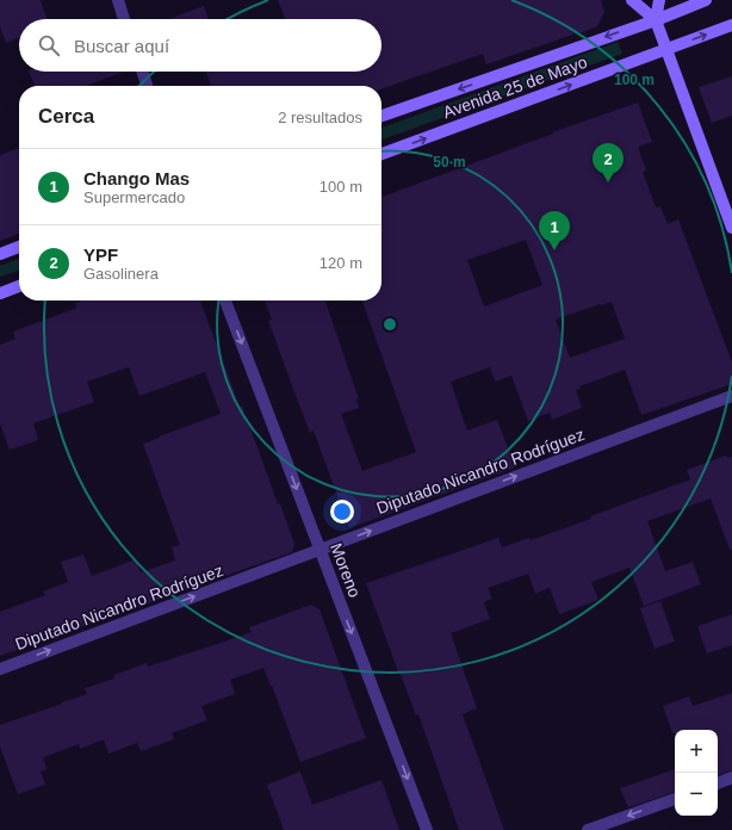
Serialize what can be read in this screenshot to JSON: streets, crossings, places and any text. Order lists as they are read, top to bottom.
{
  "streets": {
    "main road": ["Avenida 25 de Mayo"],
    "street": ["Diputado Nicandro Rodríguez", "Moreno"]
  },
  "crossings": [
    ["Diputado Nicandro Rodríguez", "Moreno"]
  ],
  "one_way": ["Diputado Nicandro Rodríguez", "Moreno"],
  "page": {
    "search": "Buscar aquí",
    "heading": ["Cerca", "2 resultados"],
    "pins": ["2", "1"],
    "list": [
      {
        "mark": "1",
        "name": "Chango Mas",
        "note": "Supermercado",
        "value": "100 m"
      },
      {
        "mark": "2",
        "name": "YPF",
        "note": "Gasolinera",
        "value": "120 m"
      }
    ],
    "map_buttons": ["+", "−"]
  },
  "rings": ["100 m", "50 m"]
}
